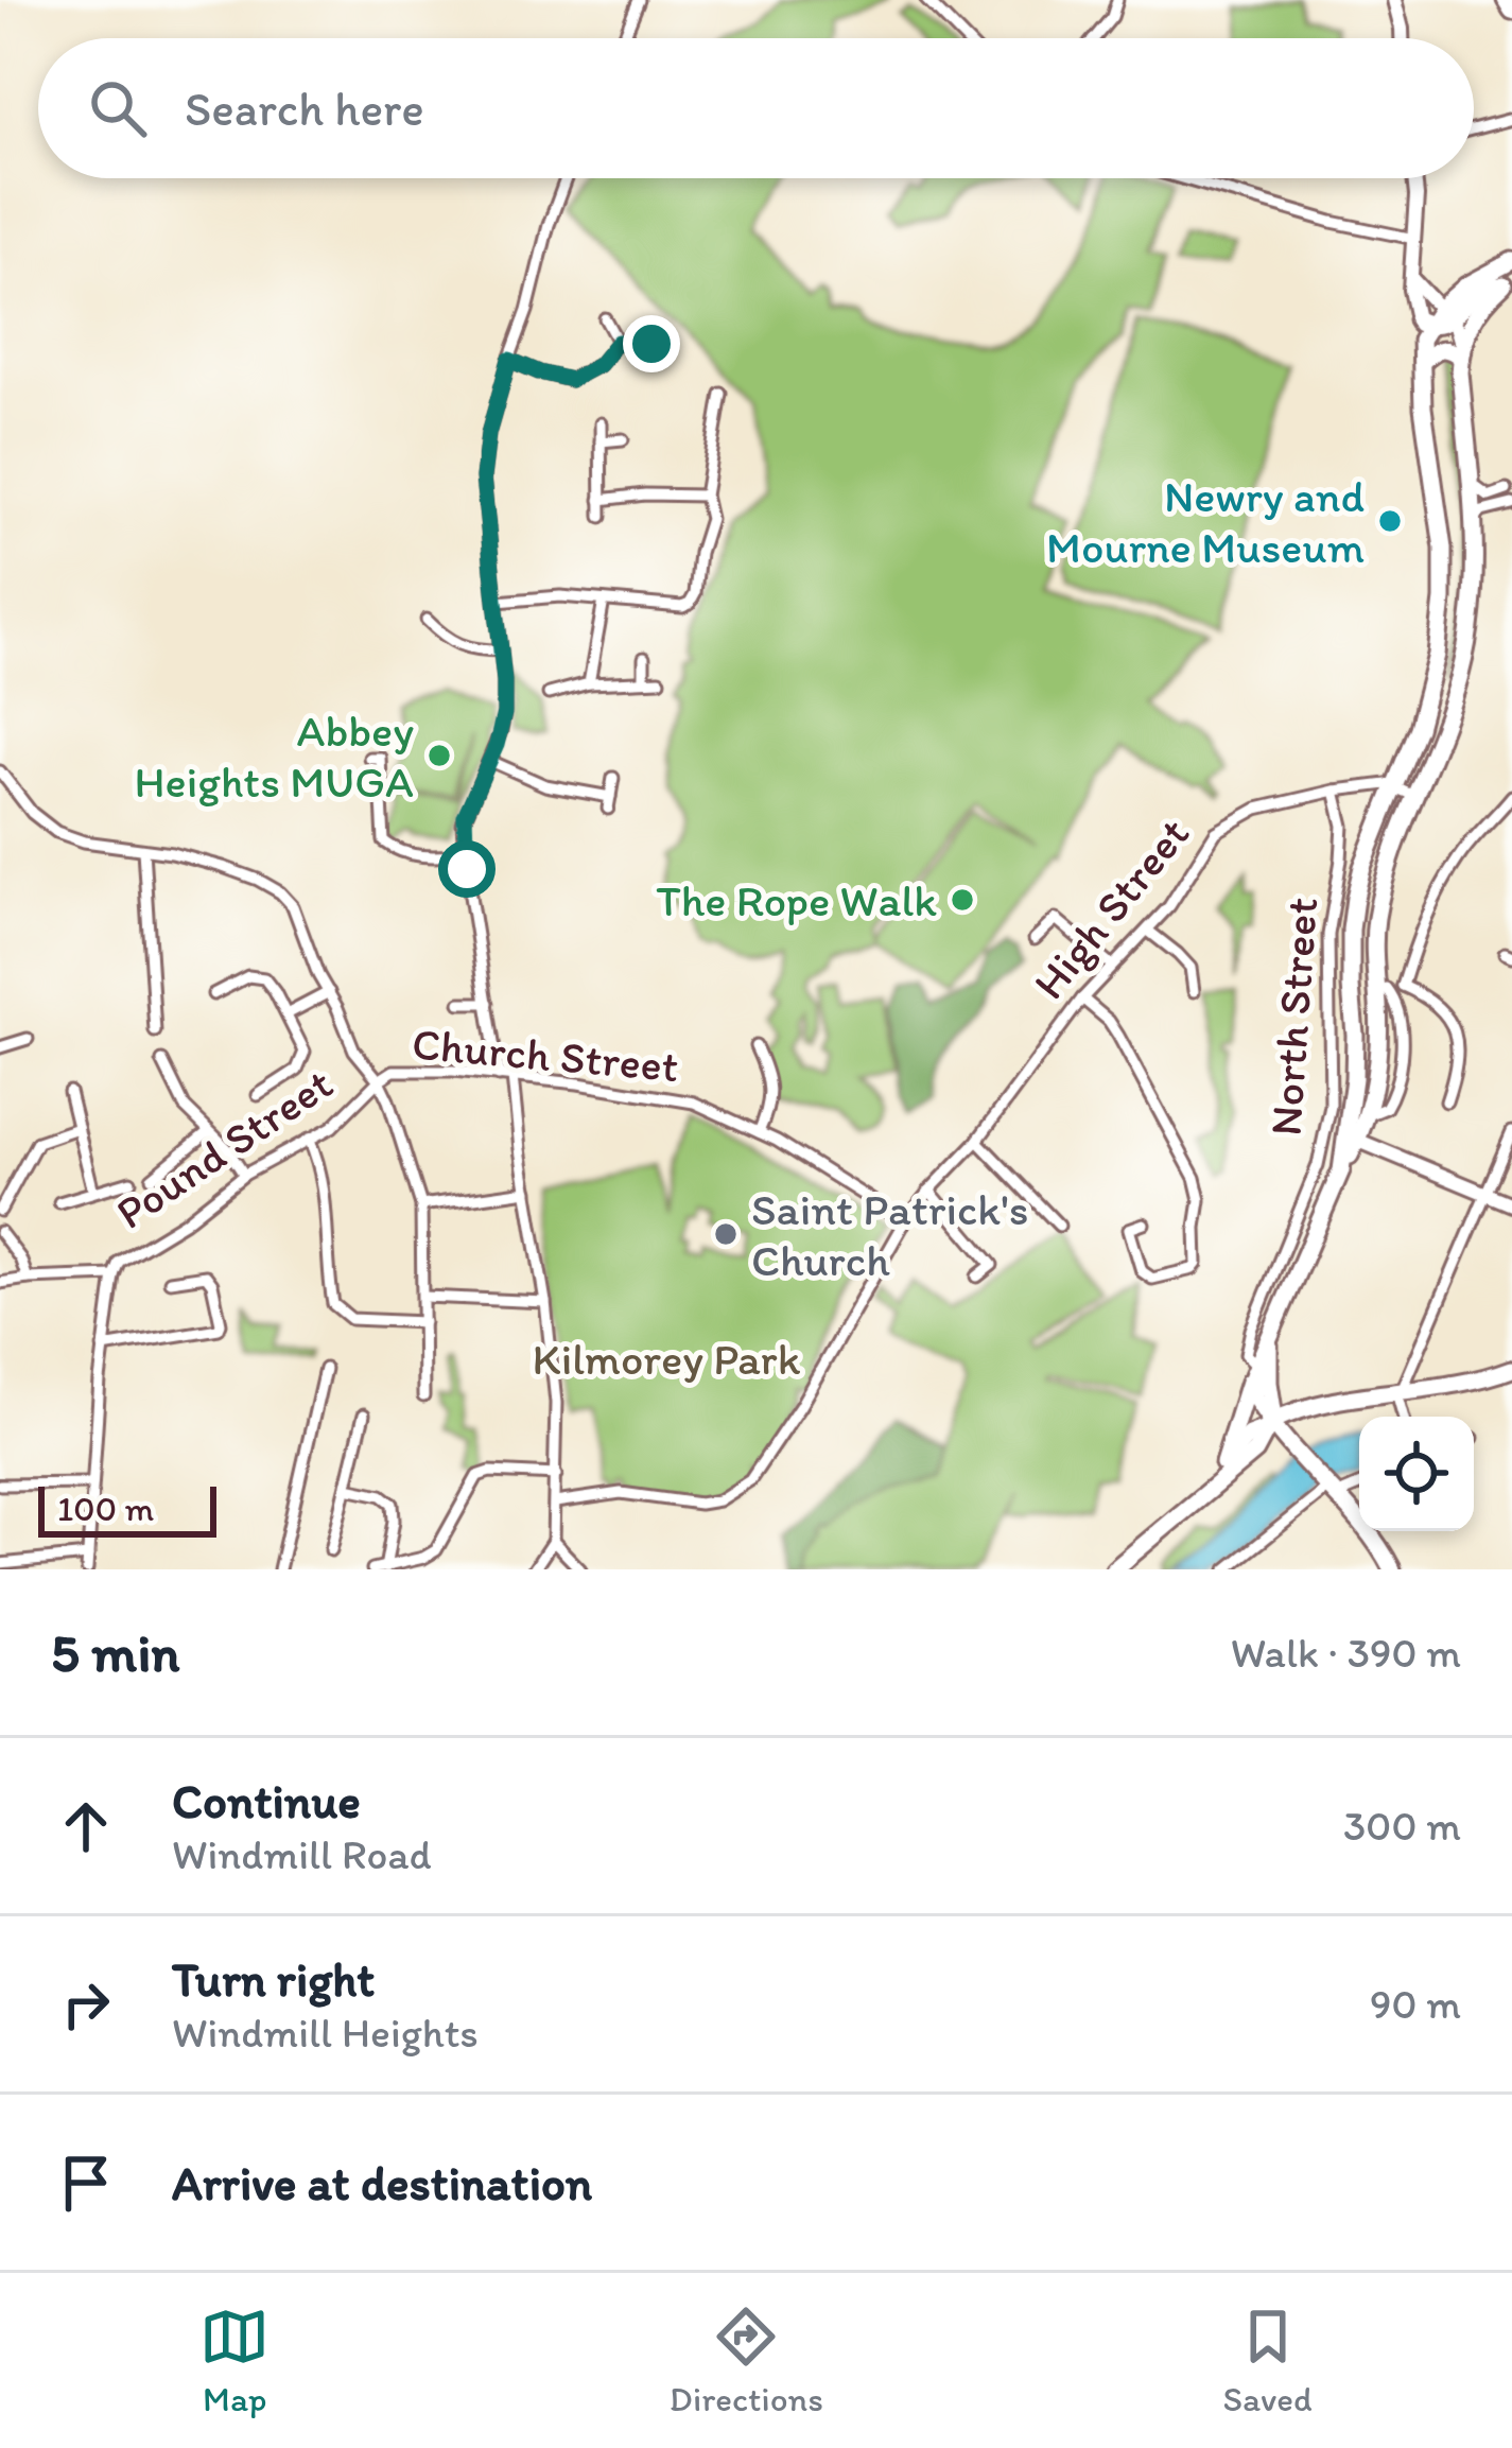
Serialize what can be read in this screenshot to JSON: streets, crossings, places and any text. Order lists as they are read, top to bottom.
{
  "streets": {
    "street": [
      "High Street",
      "North Street",
      "Church Street",
      "Pound Street"
    ]
  },
  "crossings": [
    ["High Street", "North Street"],
    ["High Street", "Church Street"],
    ["Church Street", "Pound Street"]
  ],
  "parks": ["Kilmorey Park"],
  "places": [
    "Newry and Mourne Museum",
    "Abbey Heights MUGA",
    "The Rope Walk",
    "Saint Patrick's Church"
  ],
  "scale_bar": "100 m",
  "page": {
    "search": "Search here",
    "scale": "100 m",
    "heading": ["5 min", "Walk · 390 m"],
    "list": [
      ["Continue", "Windmill Road", "300 m"],
      ["Turn right", "Windmill Heights", "90 m"],
      "Arrive at destination"
    ],
    "nav": ["Map", "Directions", "Saved"]
  }
}
